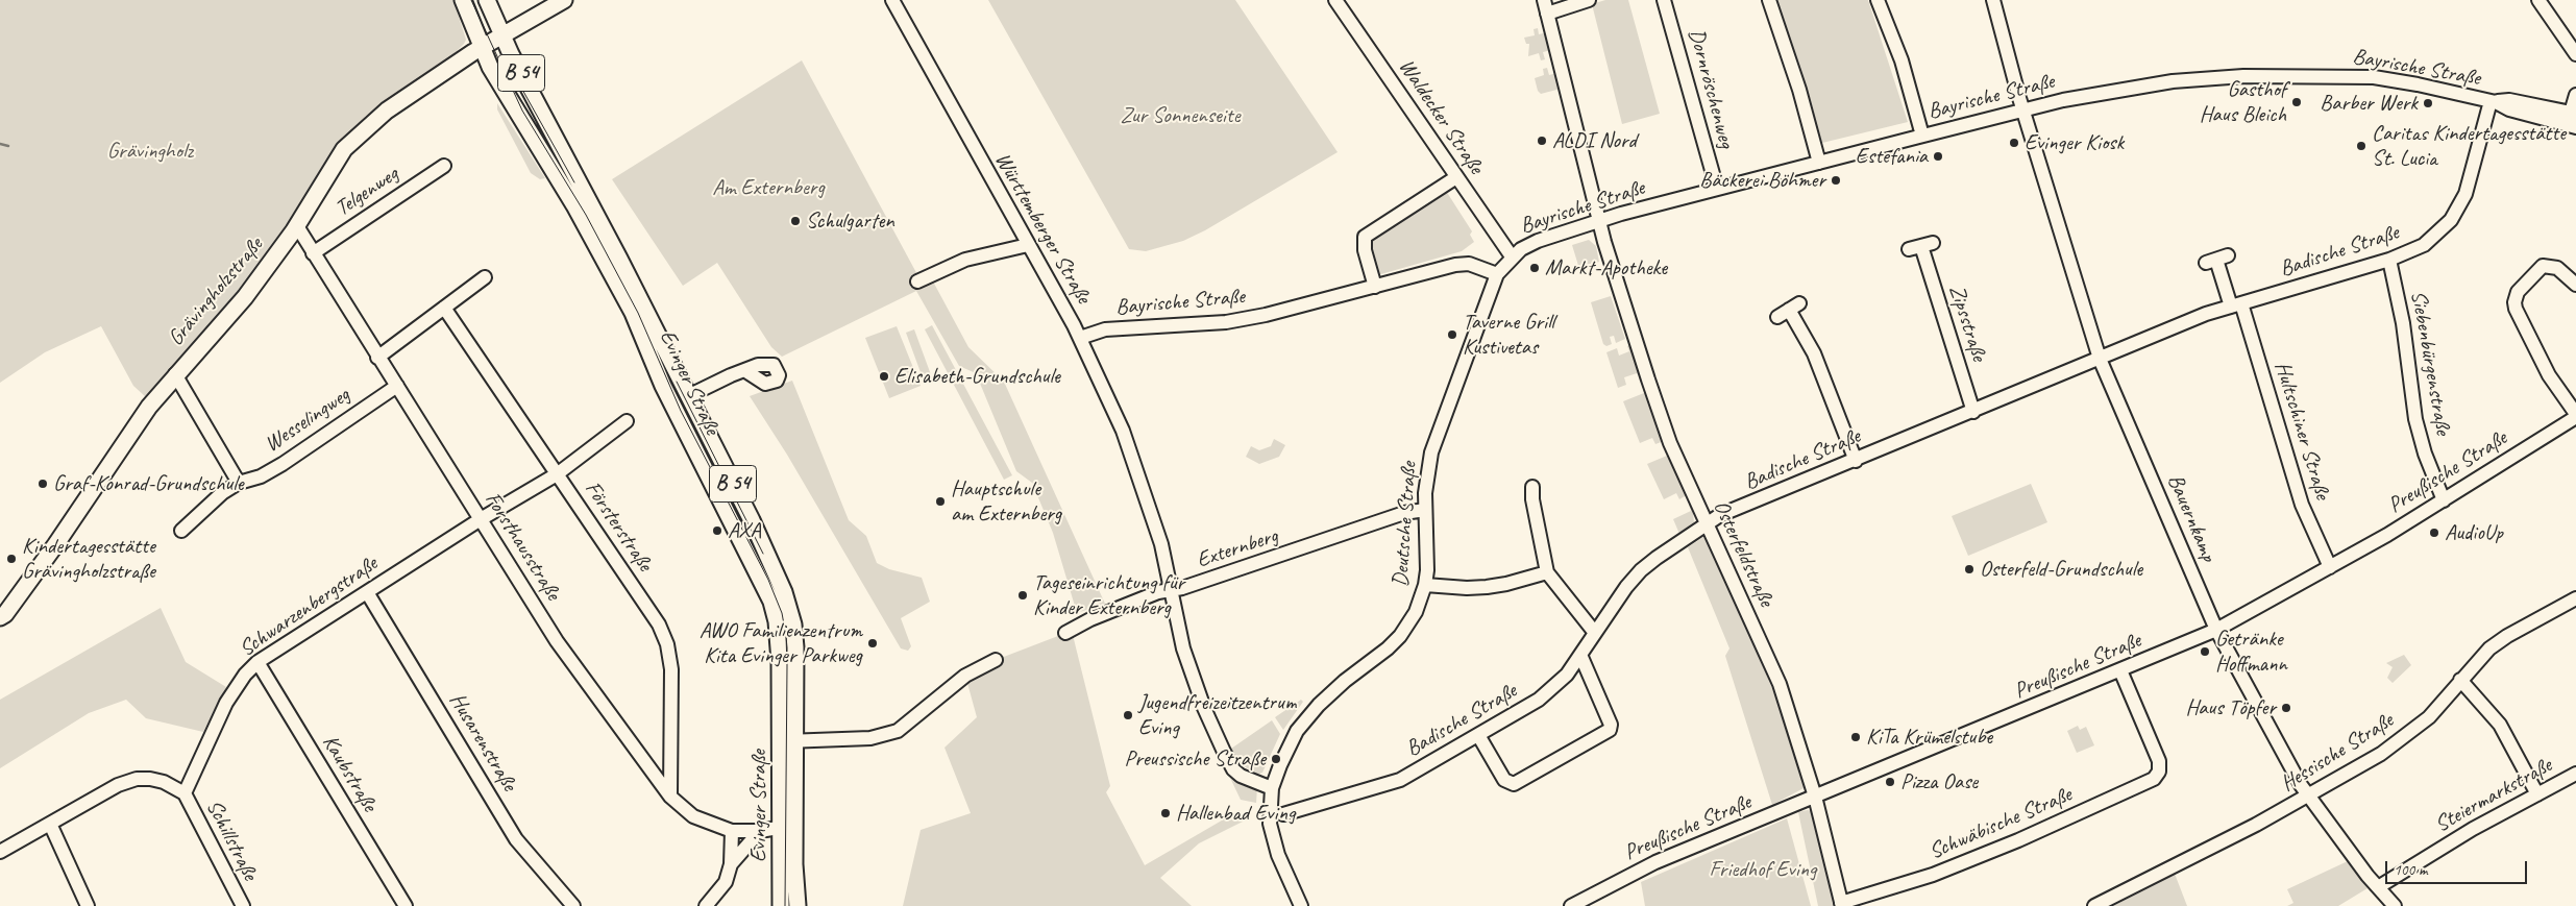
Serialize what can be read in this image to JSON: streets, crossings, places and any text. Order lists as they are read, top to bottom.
{
  "streets": {
    "main road": ["B 54", "Grävingholzstraße", "Evinger Straße"],
    "street": [
      "Bayrische Straße",
      "Dornröschenweg",
      "Waldecker Straße",
      "Telgenweg",
      "Württemberger Straße",
      "Badische Straße",
      "Zipsstraße",
      "Siebenbürgenstraße",
      "Wesselingweg",
      "Hultschiner Straße",
      "Preußische Straße",
      "Bauernkamp",
      "Deutsche Straße",
      "Försterstraße",
      "Forsthausstraße",
      "Externberg",
      "Osterfeldstraße",
      "Schwarzenbergstraße",
      "Husarenstraße",
      "Hessische Straße",
      "Kaubstraße",
      "Steiermarkstraße",
      "Schwäbische Straße",
      "Schillstraße"
    ]
  },
  "crossings": [
    ["Bayrische Straße", "Dornröschenweg"],
    ["Bayrische Straße", "Waldecker Straße"],
    ["Bayrische Straße", "Württemberger Straße"],
    ["Bayrische Straße", "Badische Straße"],
    ["Bayrische Straße", "Bauernkamp"],
    ["Bayrische Straße", "Deutsche Straße"],
    ["Bayrische Straße", "Osterfeldstraße"],
    ["Waldecker Straße", "Deutsche Straße"],
    ["Telgenweg", "Forsthausstraße"],
    ["Württemberger Straße", "Deutsche Straße"],
    ["Württemberger Straße", "Externberg"],
    ["Badische Straße", "Zipsstraße"],
    ["Badische Straße", "Siebenbürgenstraße"],
    ["Badische Straße", "Hultschiner Straße"],
    ["Badische Straße", "Bauernkamp"],
    ["Badische Straße", "Osterfeldstraße"],
    ["Grävingholzstraße", "Evinger Straße"],
    ["Grävingholzstraße", "Forsthausstraße"],
    ["Siebenbürgenstraße", "Preußische Straße"],
    ["Evinger Straße", "Forsthausstraße"],
    ["Wesselingweg", "Forsthausstraße"],
    ["Hultschiner Straße", "Preußische Straße"],
    ["Preußische Straße", "Bauernkamp"],
    ["Preußische Straße", "Osterfeldstraße"],
    ["Preußische Straße", "Schwäbische Straße"],
    ["Bauernkamp", "Hessische Straße"],
    ["Bauernkamp", "Steiermarkstraße"],
    ["Deutsche Straße", "Externberg"],
    ["Försterstraße", "Forsthausstraße"],
    ["Försterstraße", "Schwarzenbergstraße"],
    ["Forsthausstraße", "Schwarzenbergstraße"],
    ["Osterfeldstraße", "Schwäbische Straße"],
    ["Schwarzenbergstraße", "Husarenstraße"],
    ["Schwarzenbergstraße", "Kaubstraße"],
    ["Schwarzenbergstraße", "Schillstraße"]
  ],
  "parks": [
    "Zur Sonnenseite",
    "Grävingholz",
    "Am Externberg",
    "Friedhof Eving"
  ],
  "places": [
    "Gasthof Haus Bleich",
    "Barber Werk",
    "ALDI Nord",
    "Evinger Kiosk",
    "Caritas Kindertagesstätte St. Lucia",
    "Estefania",
    "Bäckerei Böhmer",
    "Schulgarten",
    "Markt-Apotheke",
    "Taverne Grill Kustivetas",
    "Elisabeth-Grundschule",
    "Graf-Konrad-Grundschule",
    "Hauptschule am Externberg",
    "AXA",
    "AudioUp",
    "Kindertagesstätte Grävingholzstraße",
    "Osterfeld-Grundschule",
    "Tageseinrichtung für Kinder Externberg",
    "AWO Familienzentrum Kita Evinger Parkweg",
    "Getränke Hoffmann",
    "Haus Töpfer",
    "Jugendfreizeitzentrum Eving",
    "KiTa Krümelstube",
    "Preussische Straße",
    "Pizza Oase",
    "Hallenbad Eving"
  ],
  "scale_bar": "100 m"
}
